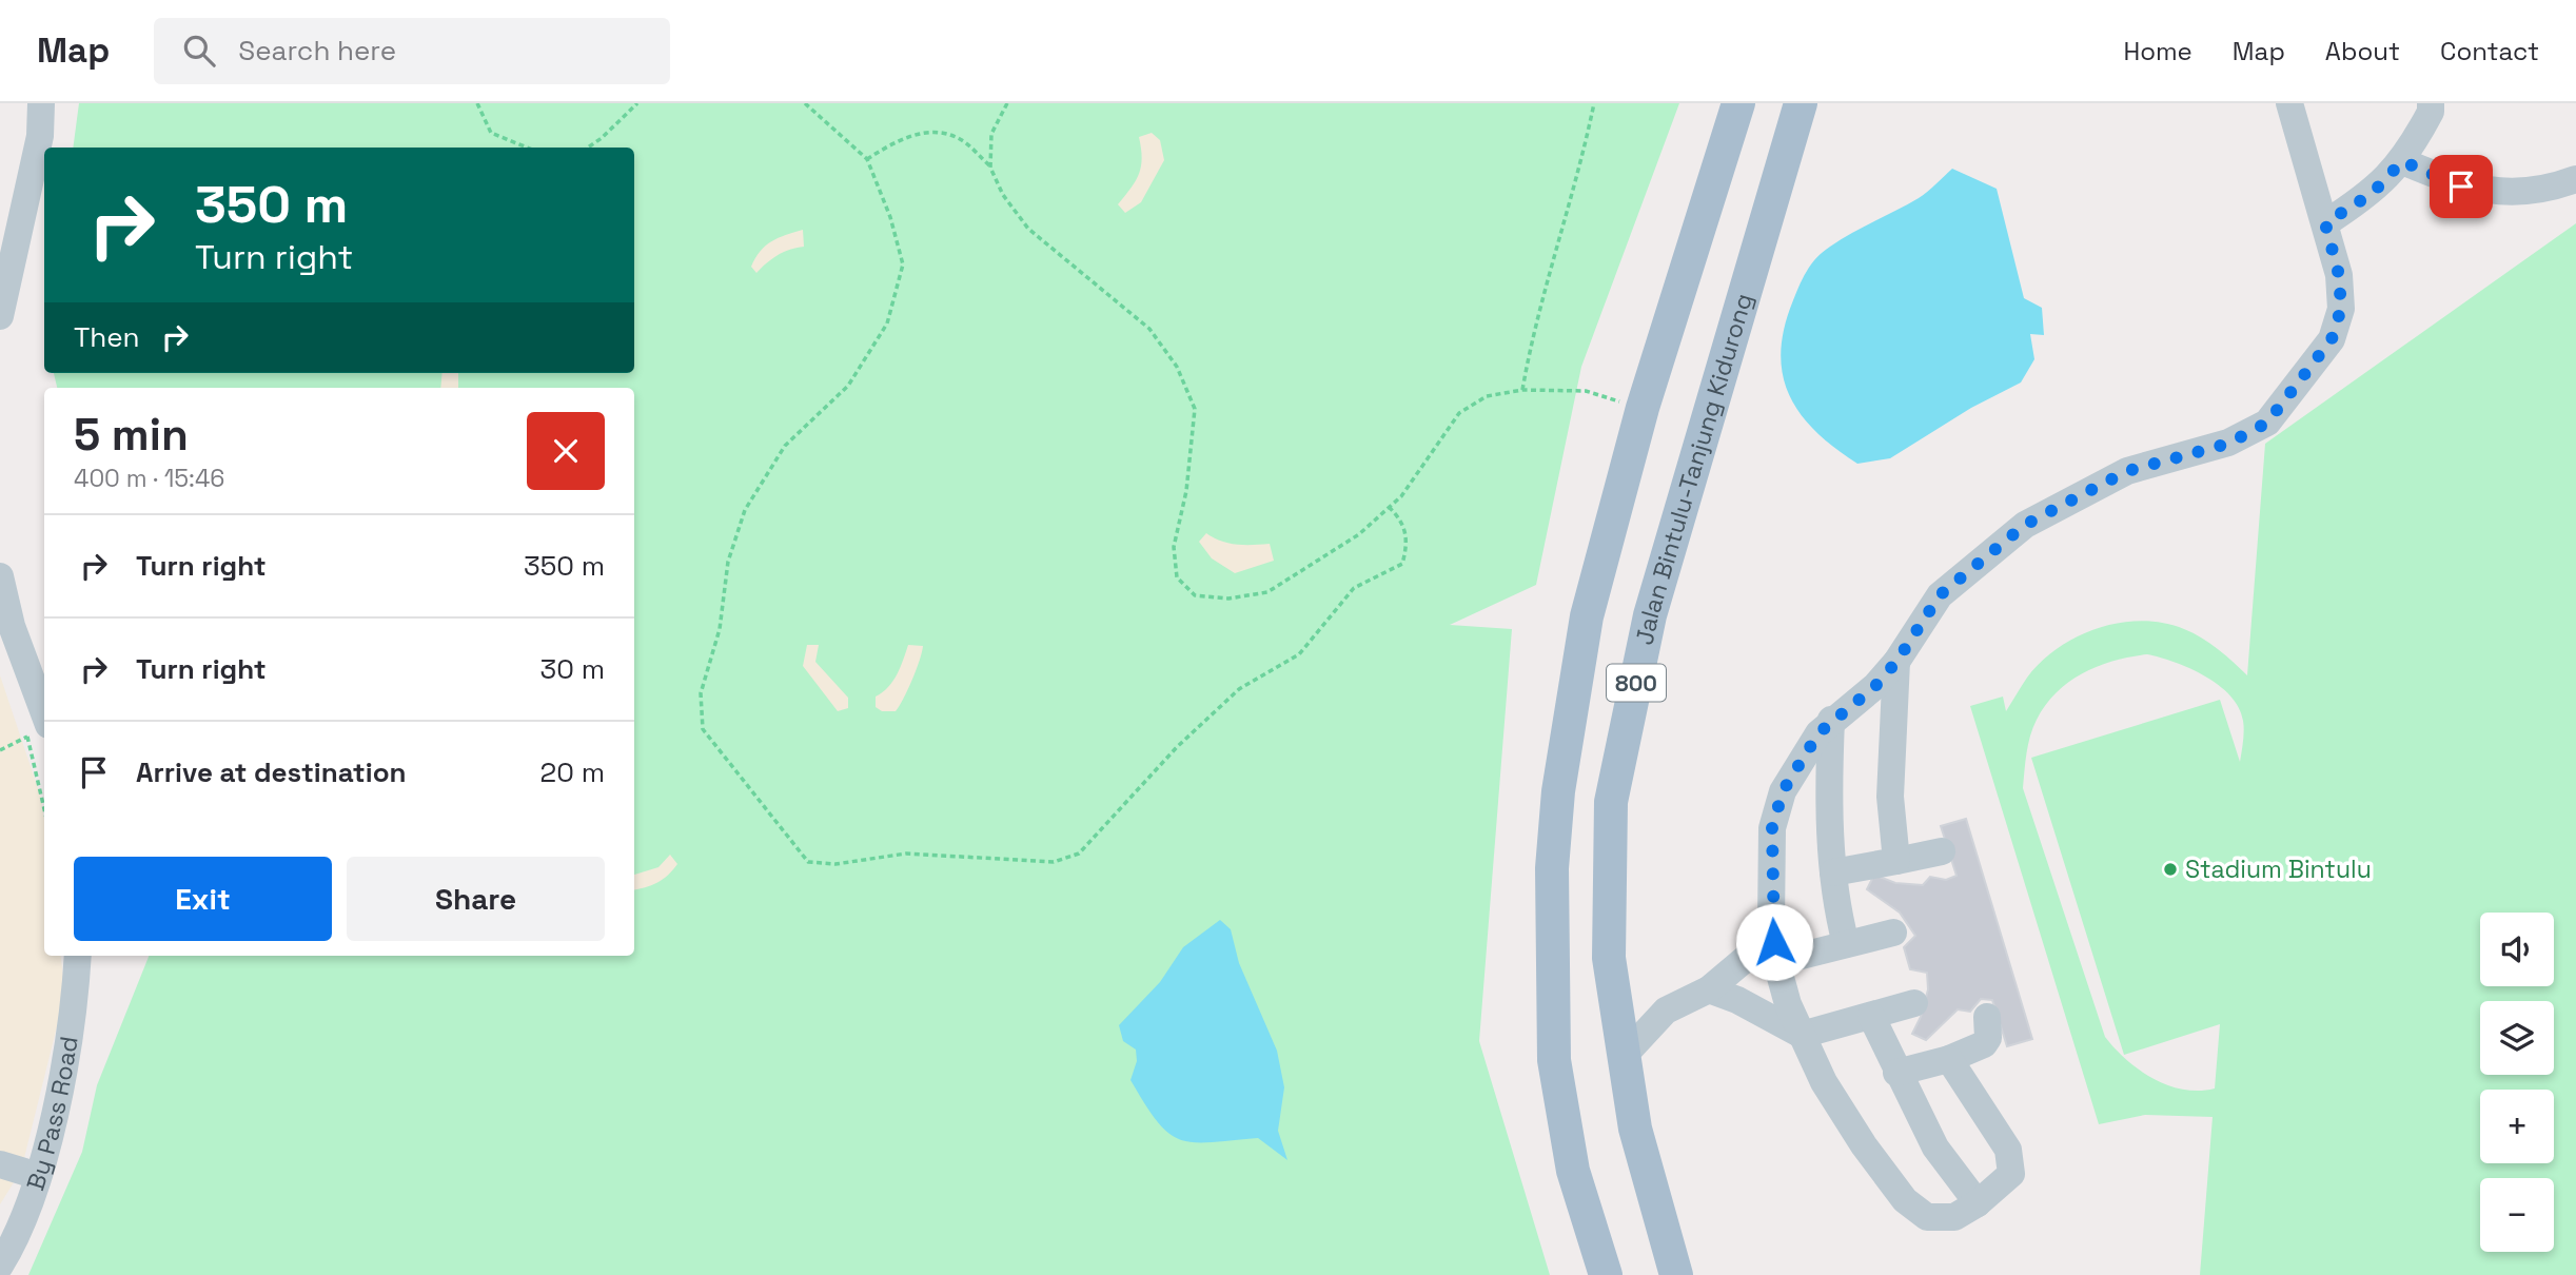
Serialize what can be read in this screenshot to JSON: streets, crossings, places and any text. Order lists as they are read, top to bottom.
{
  "streets": {
    "main road": ["Jalan Bintulu-Tanjung Kidurong", "800"],
    "street": ["By Pass Road"]
  },
  "places": ["Stadium Bintulu"],
  "page": {
    "header": "Map",
    "search": "Search here",
    "nav": [
      "Home",
      "Map",
      "About",
      "Contact"
    ],
    "turn": ["350 m", "Turn right"],
    "then": "Then",
    "heading": ["5 min", "400 m · 15:46"],
    "list": [
      {
        "name": "Turn right",
        "value": "350 m"
      },
      {
        "name": "Turn right",
        "value": "30 m"
      },
      {
        "name": "Arrive at destination",
        "value": "20 m"
      }
    ],
    "buttons": ["Exit", "Share"],
    "map_buttons": ["+", "−"]
  }
}
